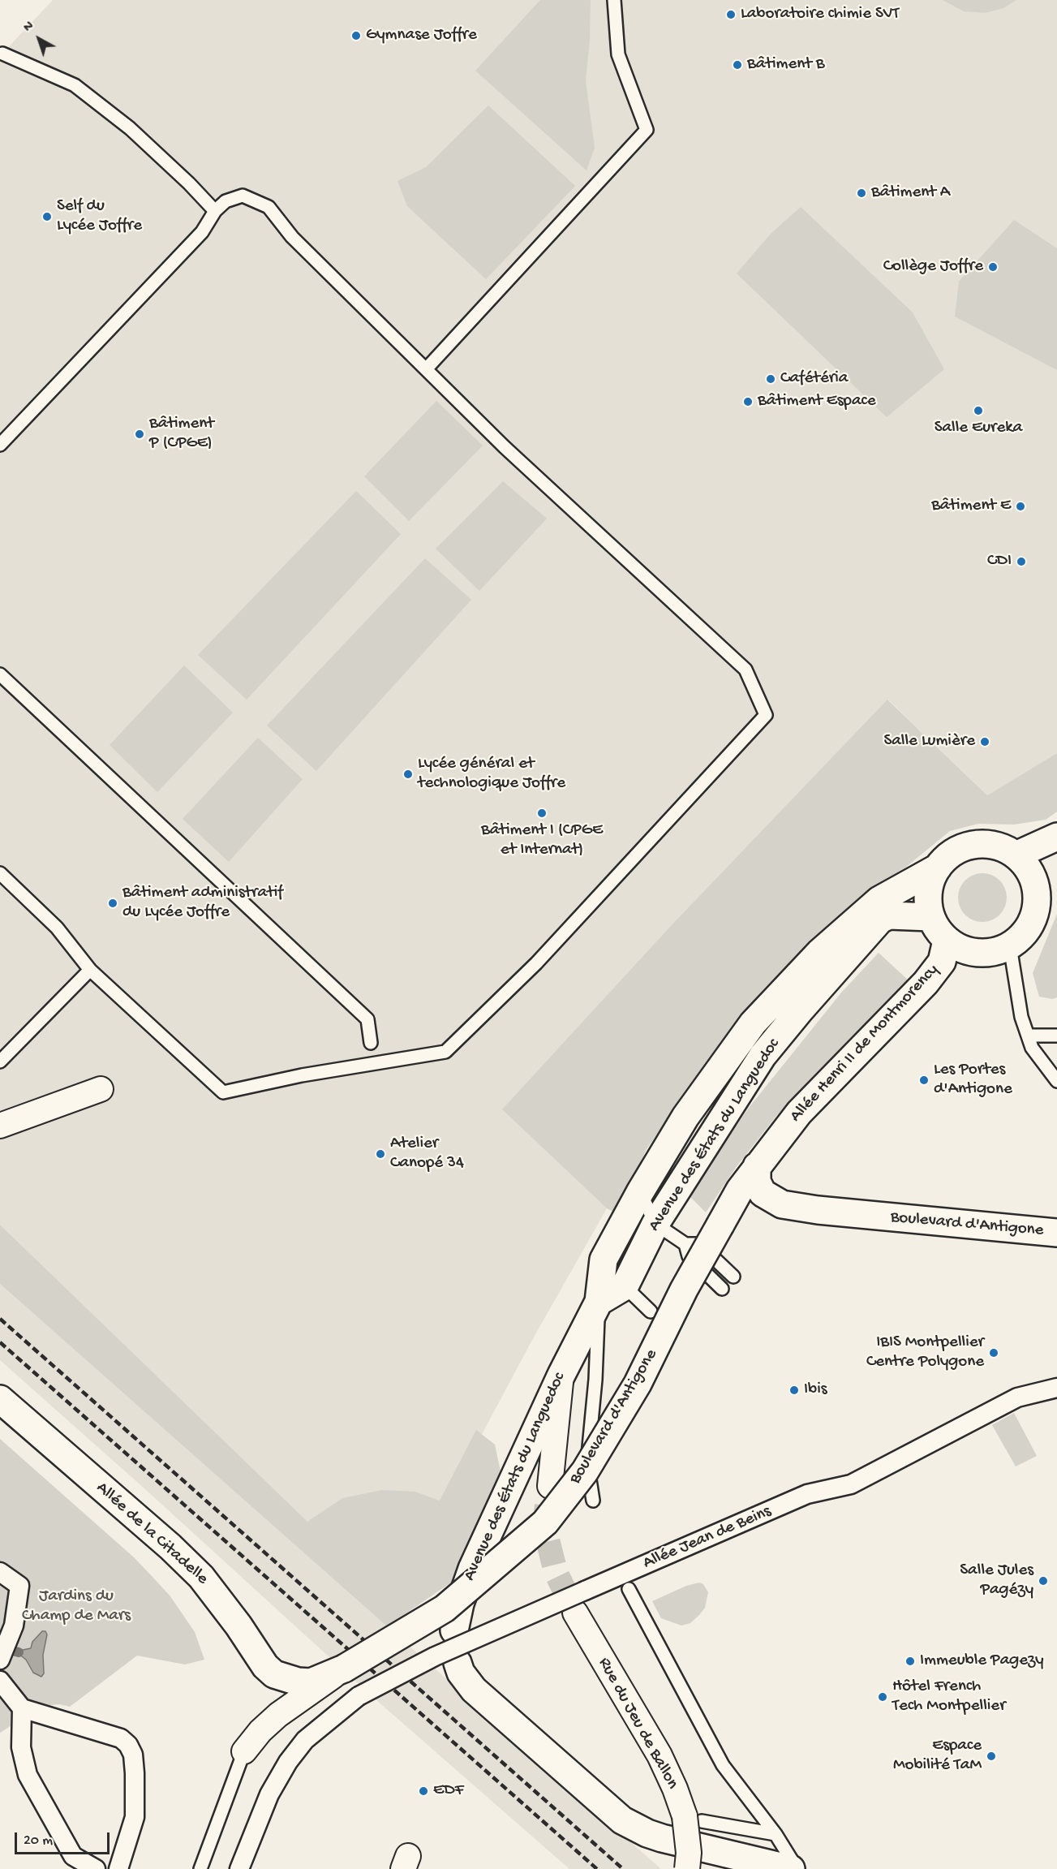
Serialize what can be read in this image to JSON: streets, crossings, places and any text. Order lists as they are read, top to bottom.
{
  "streets": {
    "street": [
      "Allée Henri II de Montmorency",
      "Avenue des États du Languedoc",
      "Boulevard d'Antigone",
      "Allée de la Citadelle",
      "Allée Jean de Beins",
      "Rue du Jeu de Ballon"
    ]
  },
  "crossings": [
    ["Allée Henri II de Montmorency", "Avenue des États du Languedoc"],
    ["Allée Henri II de Montmorency", "Boulevard d'Antigone"],
    ["Boulevard d'Antigone", "Allée de la Citadelle"]
  ],
  "parks": ["Jardins du Champ de Mars"],
  "places": [
    "Laboratoire chimie SVT",
    "Gymnase Joffre",
    "Bâtiment B",
    "Bâtiment A",
    "Self du Lycée Joffre",
    "Collège Joffre",
    "Cafétéria",
    "Bâtiment Espace",
    "Salle Eureka",
    "Bâtiment P (CPGE)",
    "Bâtiment E",
    "CDI",
    "Salle Lumière",
    "Lycée général et technologique Joffre",
    "Bâtiment I (CPGE et Internat)",
    "Bâtiment administratif du Lycée Joffre",
    "Les Portes d'Antigone",
    "Atelier Canopé 34",
    "IBIS Montpellier Centre Polygone",
    "Ibis",
    "Salle Jules Pagézy",
    "Immeuble Pagezy",
    "Hôtel French Tech Montpellier",
    "Espace Mobilité TaM",
    "EDF"
  ],
  "scale_bar": "20 m",
  "north": "top left"
}
